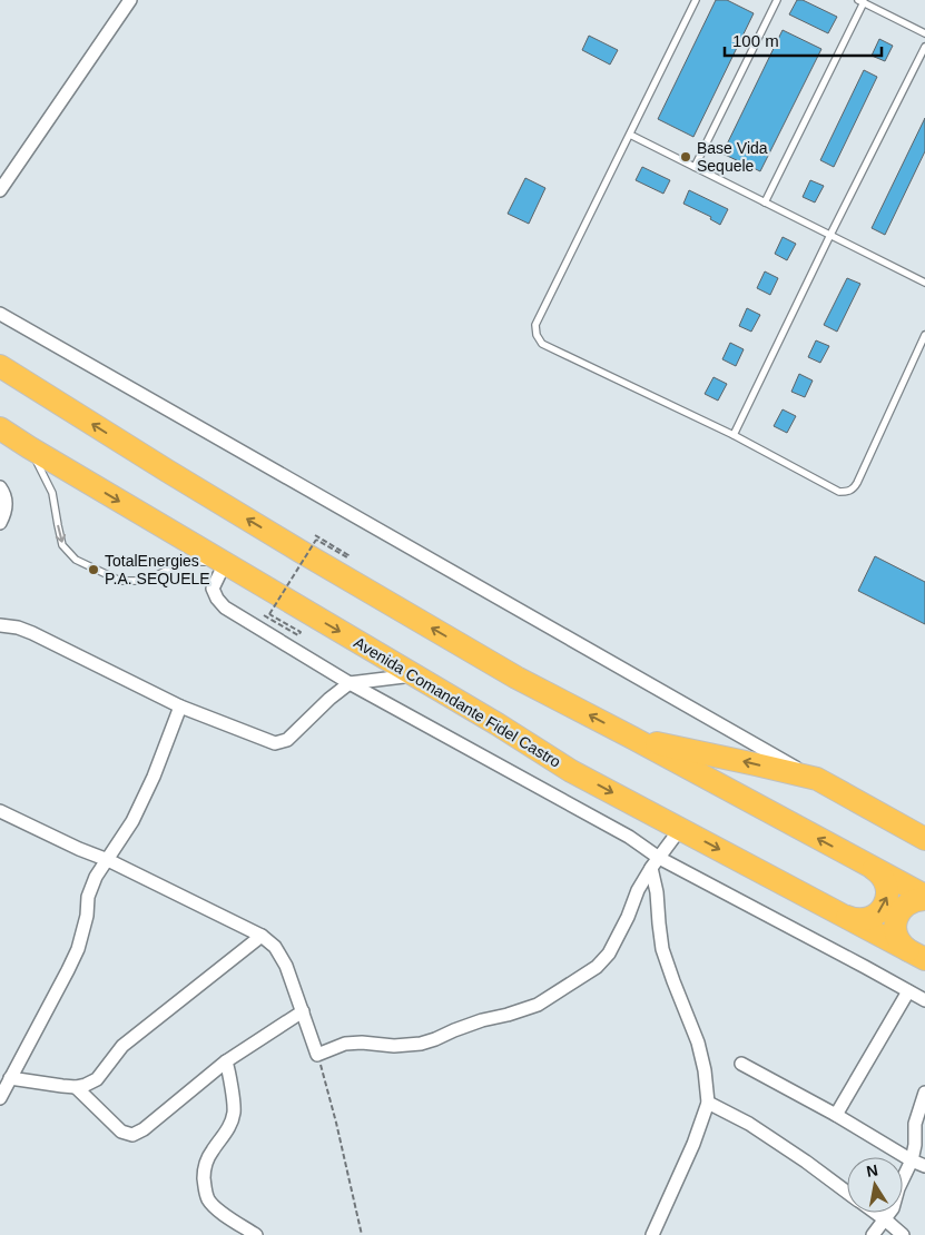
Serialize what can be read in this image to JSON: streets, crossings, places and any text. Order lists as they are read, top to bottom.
{
  "streets": {
    "highway": ["Avenida Comandante Fidel Castro"]
  },
  "places": ["Base Vida Sequele", "TotalEnergies P.A. SEQUELE"],
  "scale_bar": "100 m",
  "north": "top"
}
